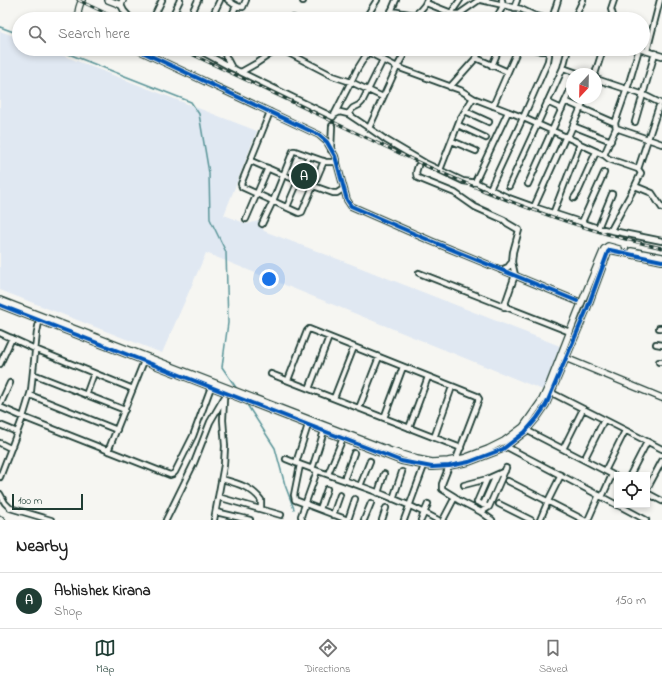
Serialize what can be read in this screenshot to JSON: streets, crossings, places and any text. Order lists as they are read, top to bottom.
{
  "scale_bar": "100 m",
  "north": "bottom",
  "page": {
    "search": "Search here",
    "pins": "A",
    "scale": "100 m",
    "heading": "Nearby",
    "list": [
      {
        "mark": "A",
        "name": "Abhishek Kirana",
        "note": "Shop",
        "value": "150 m"
      }
    ],
    "nav": ["Map", "Directions", "Saved"]
  }
}
